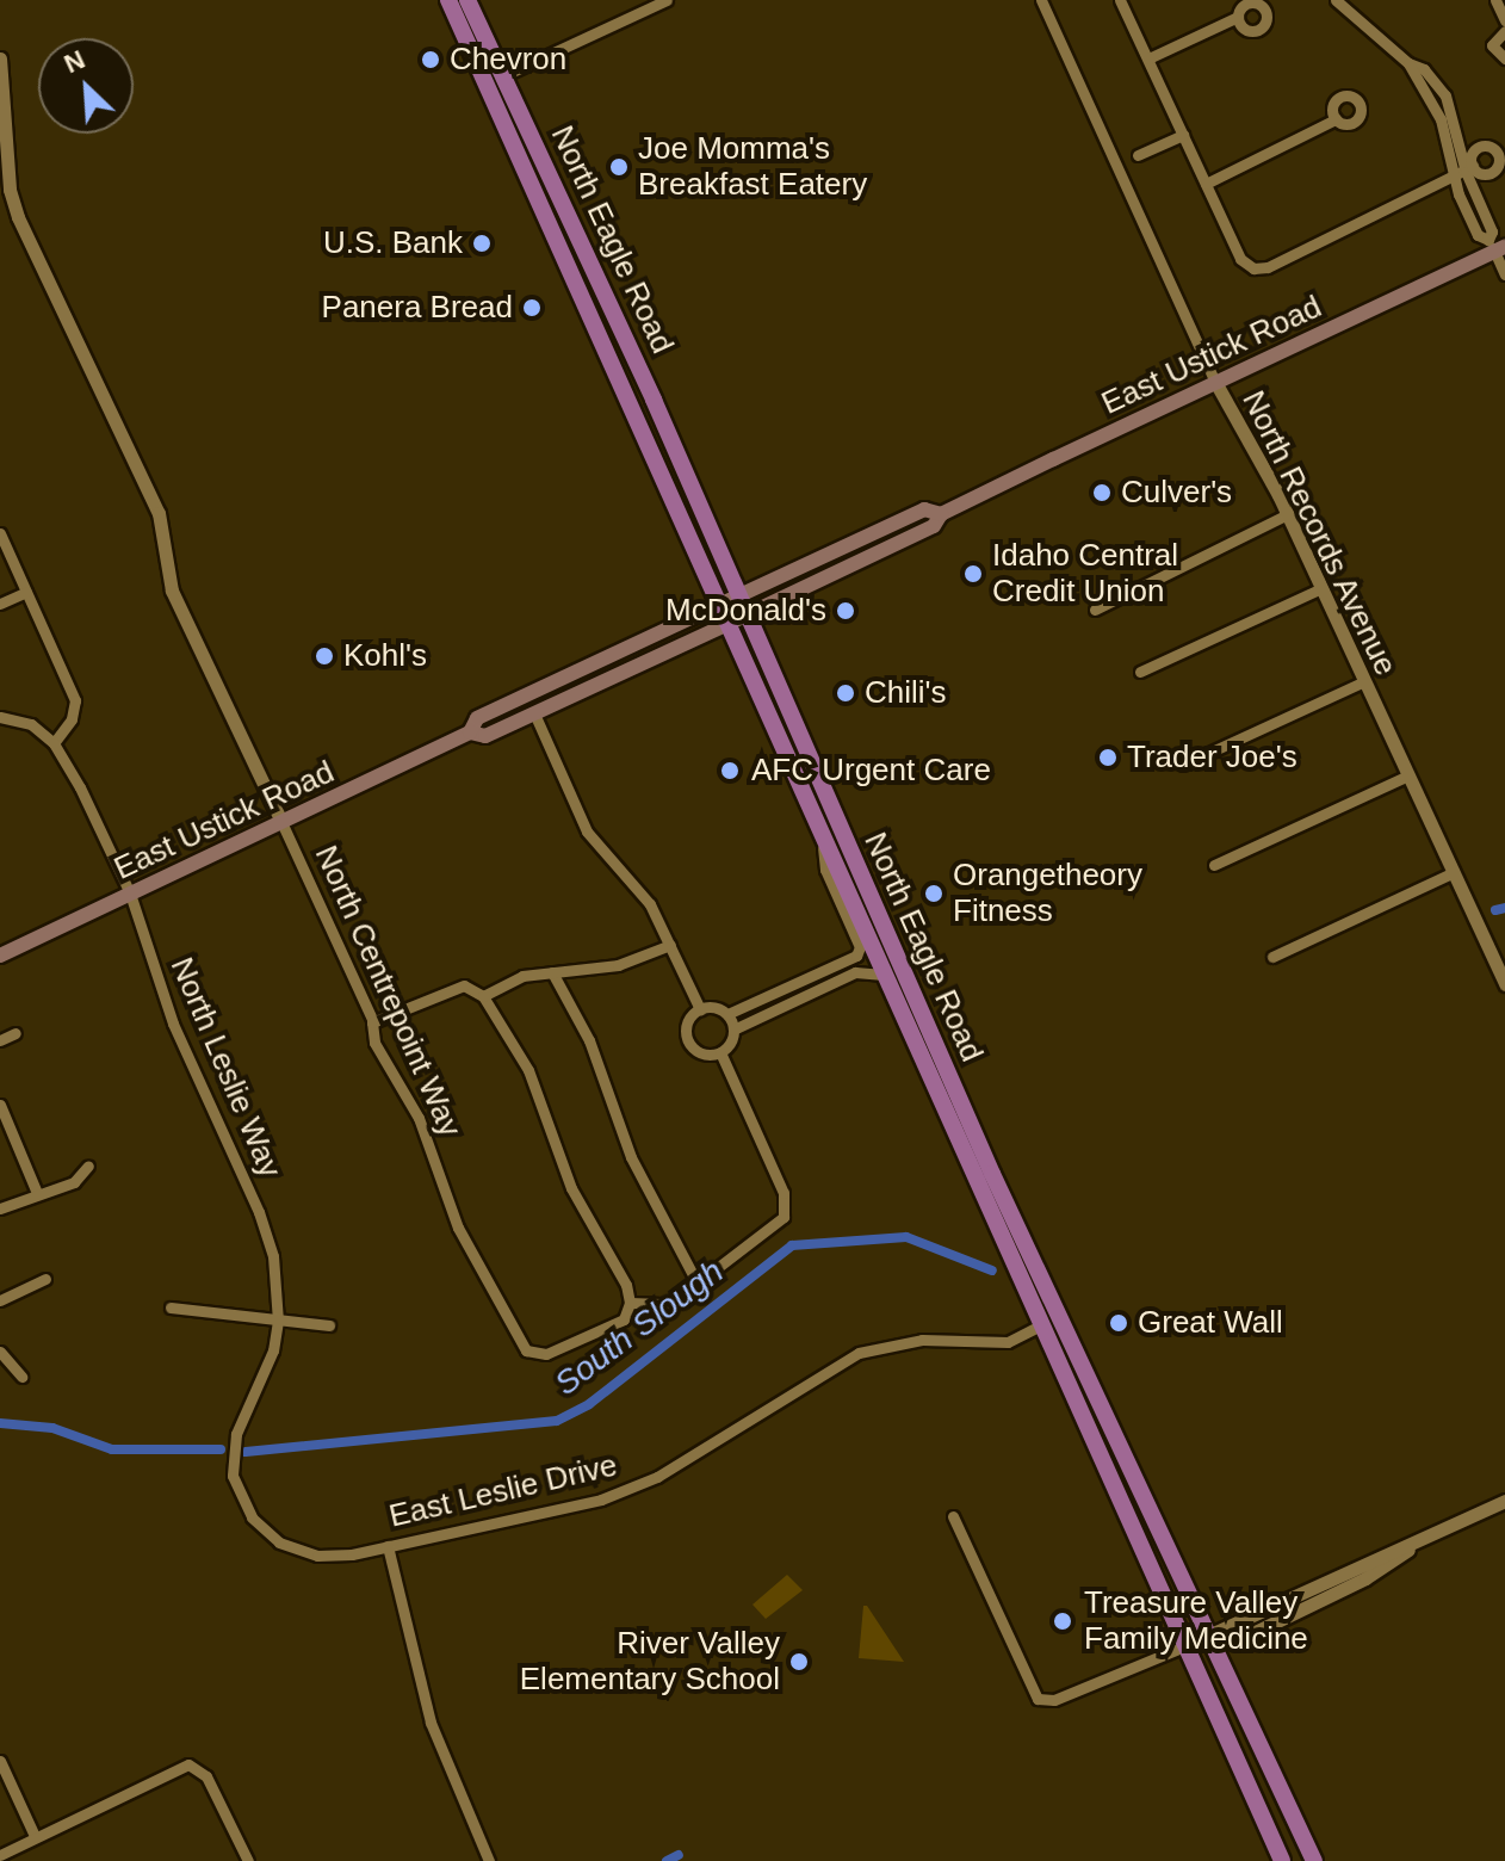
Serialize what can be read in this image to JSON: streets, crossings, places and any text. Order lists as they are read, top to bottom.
{
  "streets": {
    "highway": ["North Eagle Road"],
    "main road": ["East Ustick Road"],
    "street": [
      "North Records Avenue",
      "North Centrepoint Way",
      "North Leslie Way",
      "East Leslie Drive"
    ]
  },
  "crossings": [
    ["North Eagle Road", "East Ustick Road"],
    ["North Eagle Road", "East Leslie Drive"],
    ["East Ustick Road", "North Records Avenue"],
    ["East Ustick Road", "North Centrepoint Way"],
    ["East Ustick Road", "North Leslie Way"],
    ["North Leslie Way", "East Leslie Drive"]
  ],
  "water": ["South Slough"],
  "places": [
    "Chevron",
    "Joe Momma's Breakfast Eatery",
    "U.S. Bank",
    "Panera Bread",
    "Culver's",
    "Idaho Central Credit Union",
    "McDonald's",
    "Kohl's",
    "Chili's",
    "Trader Joe's",
    "AFC Urgent Care",
    "Orangetheory Fitness",
    "Great Wall",
    "Treasure Valley Family Medicine",
    "River Valley Elementary School"
  ],
  "north": "top left"
}
